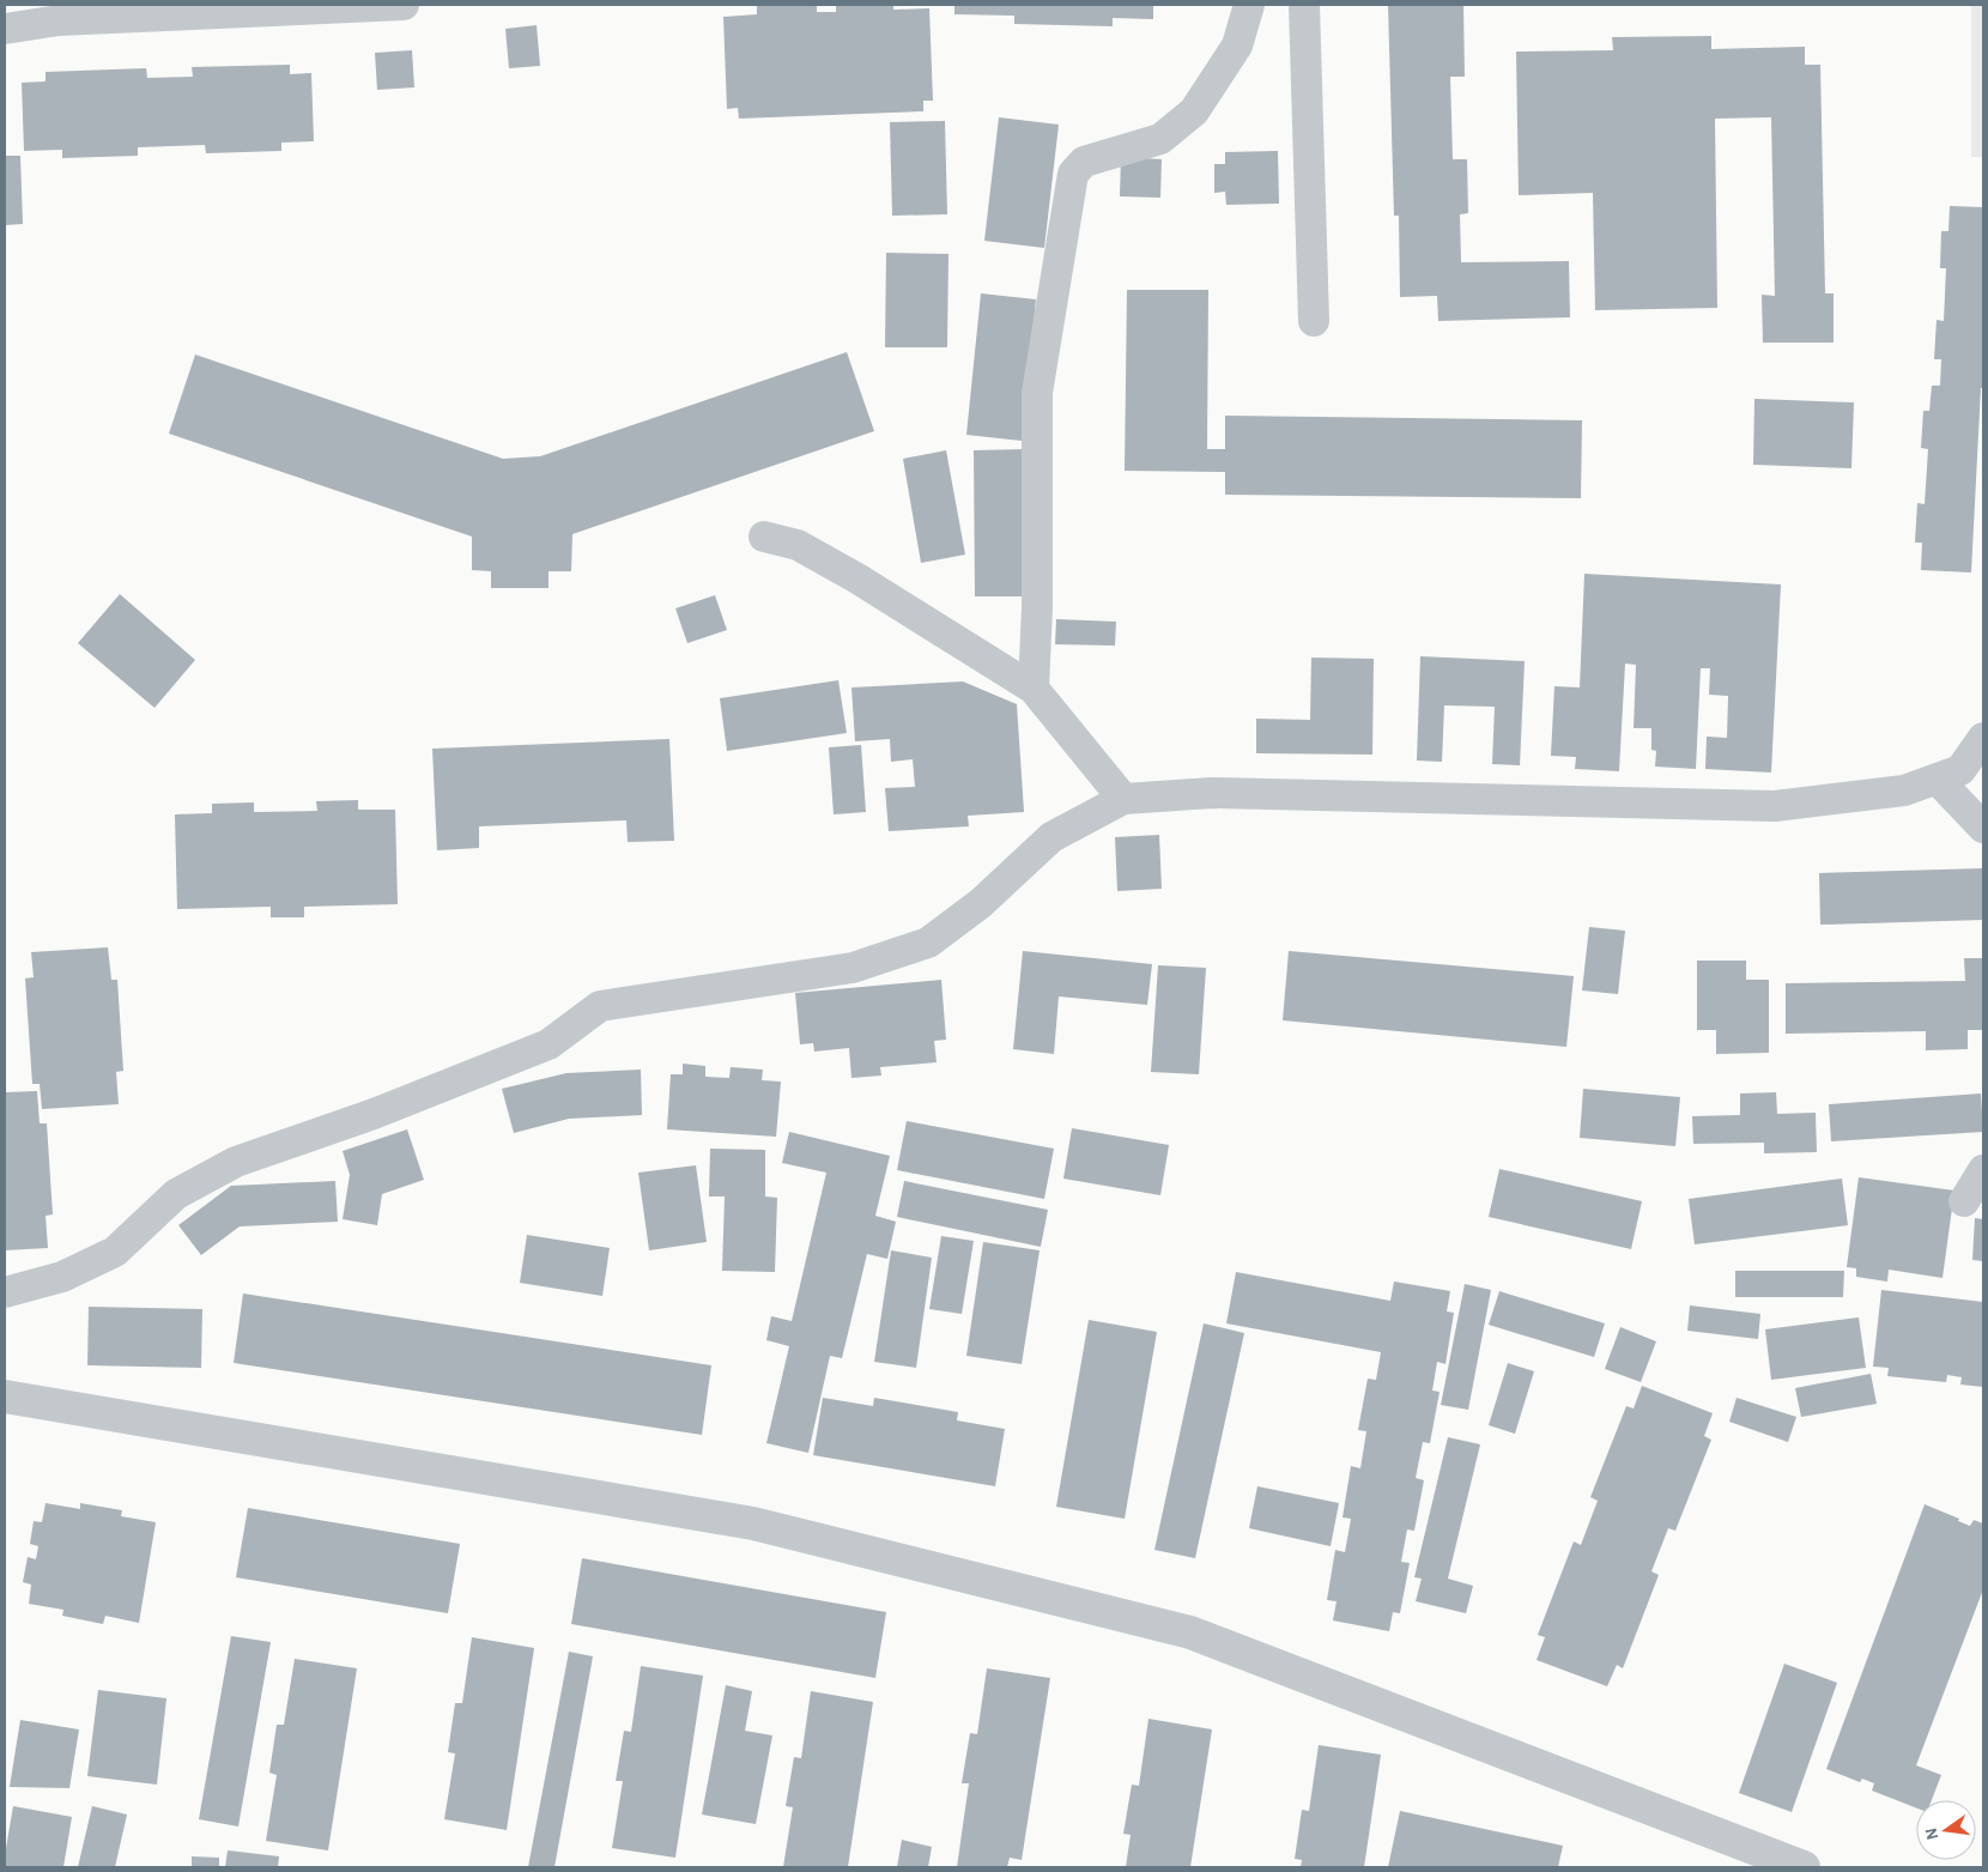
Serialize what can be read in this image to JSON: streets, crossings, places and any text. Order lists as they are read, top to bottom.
{
  "north": "left"
}
